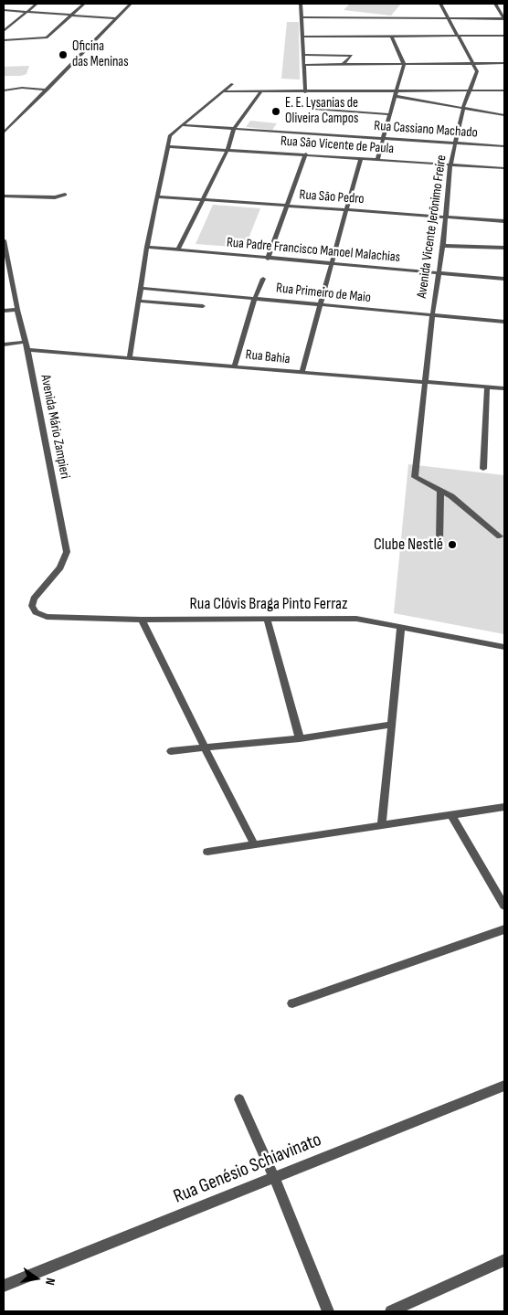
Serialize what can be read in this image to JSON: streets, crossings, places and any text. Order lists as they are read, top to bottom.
{
  "streets": {
    "street": [
      "Rua Cassiano Machado",
      "Rua São Vicente de Paula",
      "Rua São Pedro",
      "Avenida Vicente Jerônimo Freire",
      "Rua Padre Francisco Manoel Malachias",
      "Rua Primeiro de Maio",
      "Rua Bahia",
      "Avenida Mário Zampieri",
      "Rua Clóvis Braga Pinto Ferraz",
      "Rua Genésio Schiavinato"
    ]
  },
  "crossings": [
    ["Rua Cassiano Machado", "Avenida Vicente Jerônimo Freire"],
    ["Rua São Vicente de Paula", "Avenida Vicente Jerônimo Freire"],
    ["Rua São Pedro", "Avenida Vicente Jerônimo Freire"],
    ["Avenida Vicente Jerônimo Freire", "Rua Padre Francisco Manoel Malachias"],
    ["Avenida Vicente Jerônimo Freire", "Rua Primeiro de Maio"],
    ["Avenida Vicente Jerônimo Freire", "Rua Bahia"],
    ["Rua Bahia", "Avenida Mário Zampieri"],
    ["Avenida Mário Zampieri", "Rua Clóvis Braga Pinto Ferraz"]
  ],
  "places": ["Oficina das Meninas", "E. E. Lysanias de Oliveira Campos", "Clube Nestlé"],
  "north": "right"
}
